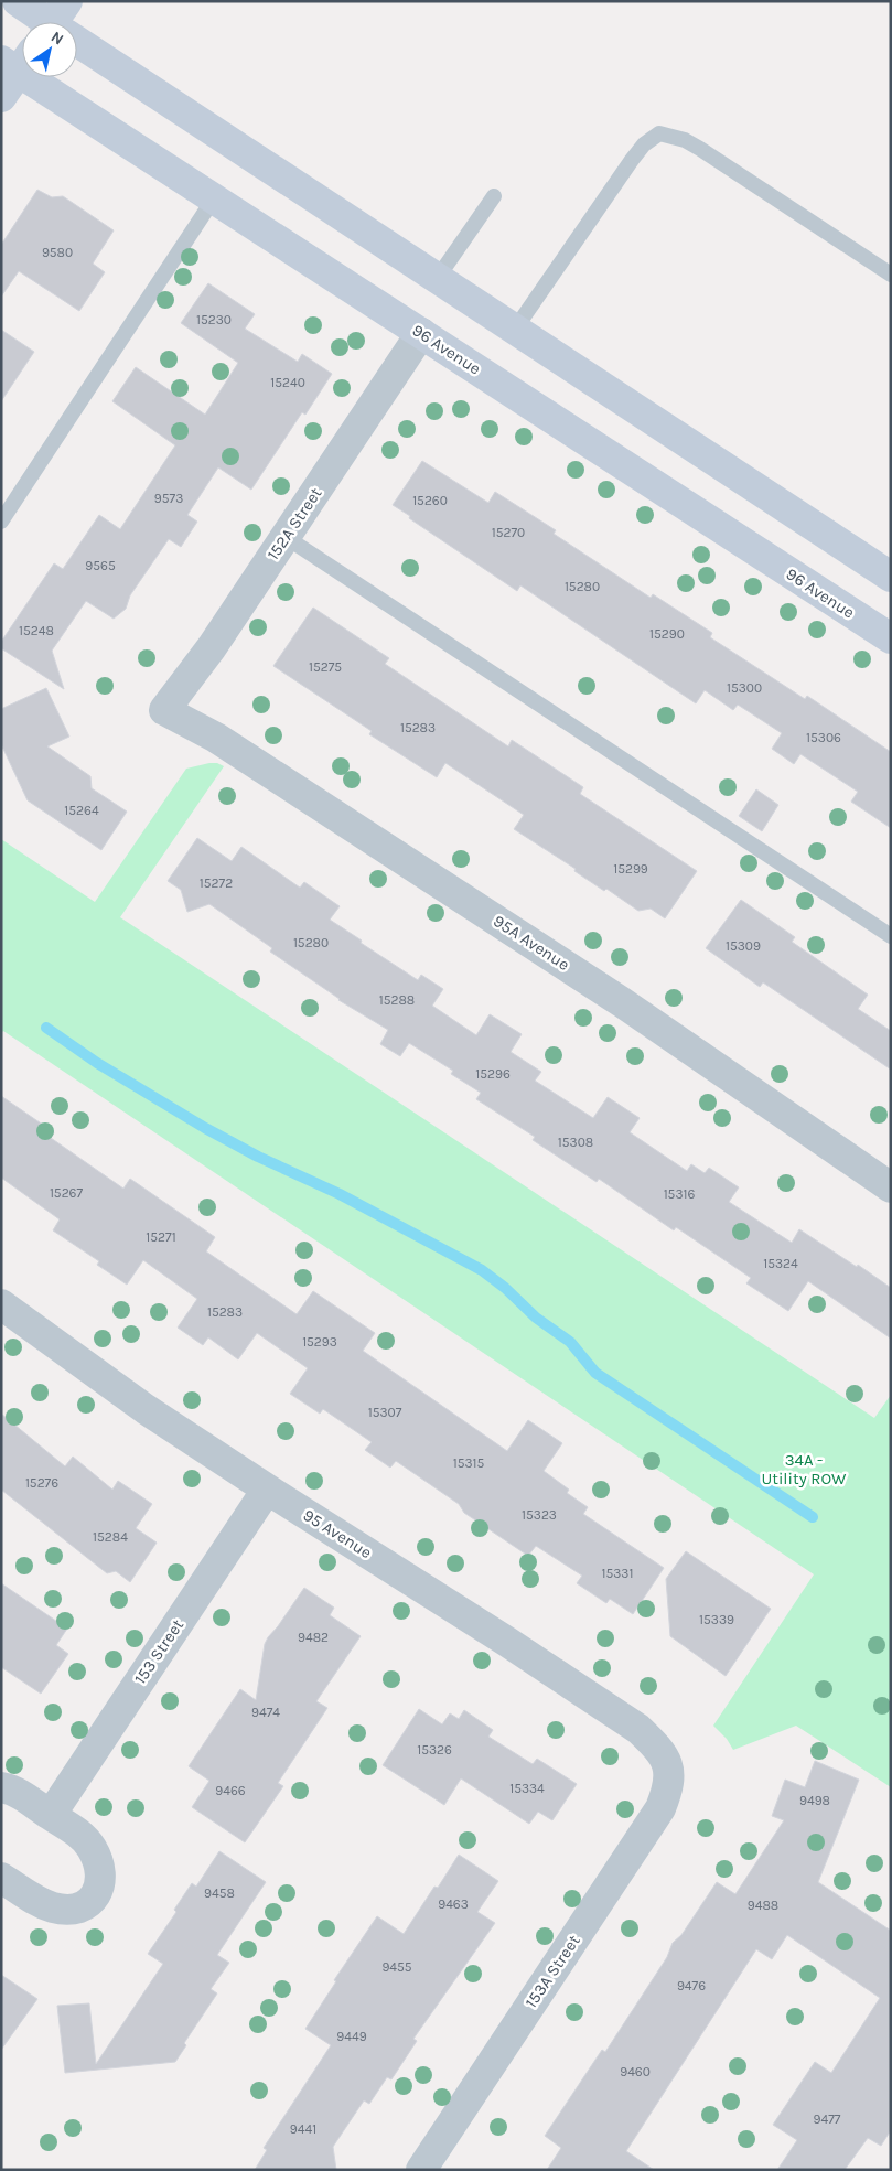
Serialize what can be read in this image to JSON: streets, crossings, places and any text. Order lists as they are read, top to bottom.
{
  "streets": {
    "main road": ["96 Avenue"],
    "street": [
      "152A Street",
      "95A Avenue",
      "95 Avenue",
      "153 Street",
      "153A Street"
    ]
  },
  "crossings": [
    ["96 Avenue", "152A Street"],
    ["152A Street", "95A Avenue"],
    ["95 Avenue", "153 Street"],
    ["95 Avenue", "153A Street"]
  ],
  "parks": ["34A - Utility ROW"],
  "house_numbers": [
    "9580",
    "15230",
    "15240",
    "9573",
    "15260",
    "15270",
    "9565",
    "15280",
    "15248",
    "15290",
    "15275",
    "15300",
    "15283",
    "15306",
    "15264",
    "15299",
    "15272",
    "15280",
    "15309",
    "15288",
    "15296",
    "15308",
    "15267",
    "15316",
    "15271",
    "15324",
    "15283",
    "15293",
    "15307",
    "15315",
    "15276",
    "15323",
    "15284",
    "15331",
    "15339",
    "9482",
    "9474",
    "15326",
    "15334",
    "9466",
    "9498",
    "9458",
    "9463",
    "9488",
    "9455",
    "9476",
    "9449",
    "9460",
    "9477",
    "9441"
  ],
  "north": "top right"
}
